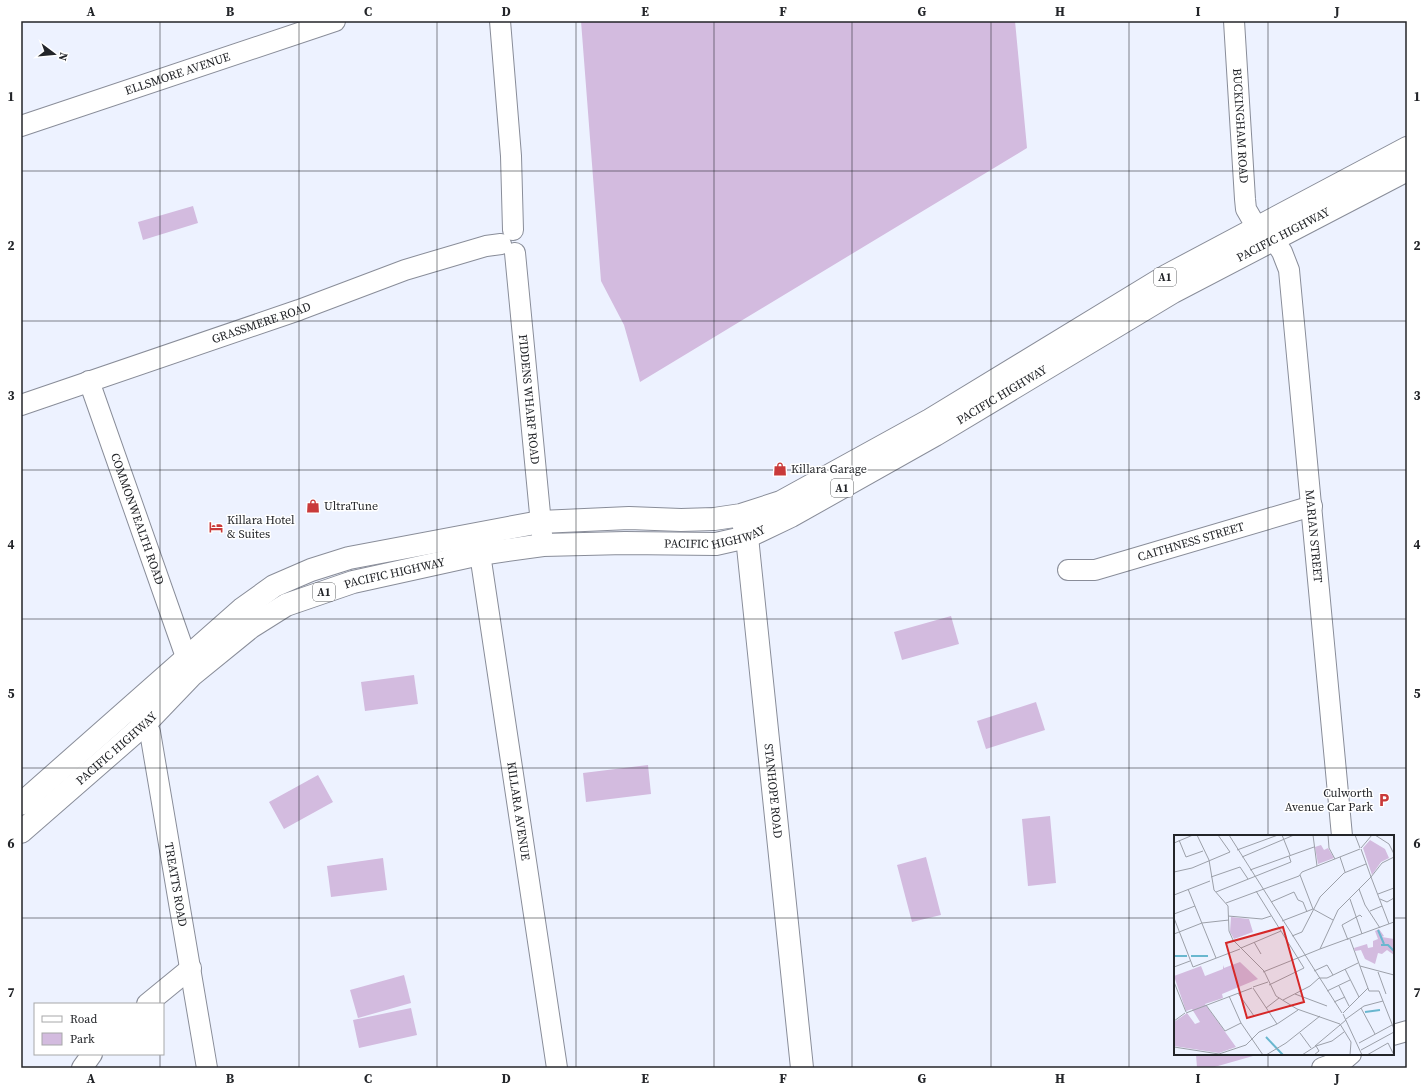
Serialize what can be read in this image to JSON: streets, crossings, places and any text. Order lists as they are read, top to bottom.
{
  "streets": {
    "main road": ["PACIFIC HIGHWAY", "A1", "STANHOPE ROAD"],
    "street": [
      "ELLSMORE AVENUE",
      "BUCKINGHAM ROAD",
      "GRASSMERE ROAD",
      "FIDDENS WHARF ROAD",
      "COMMONWEALTH ROAD",
      "MARIAN STREET",
      "CAITHNESS STREET",
      "KILLARA AVENUE",
      "TREATTS ROAD"
    ]
  },
  "crossings": [
    ["BUCKINGHAM ROAD", "PACIFIC HIGHWAY"],
    ["PACIFIC HIGHWAY", "FIDDENS WHARF ROAD"],
    ["PACIFIC HIGHWAY", "COMMONWEALTH ROAD"],
    ["PACIFIC HIGHWAY", "MARIAN STREET"],
    ["PACIFIC HIGHWAY", "STANHOPE ROAD"],
    ["PACIFIC HIGHWAY", "KILLARA AVENUE"],
    ["PACIFIC HIGHWAY", "TREATTS ROAD"],
    ["GRASSMERE ROAD", "FIDDENS WHARF ROAD"],
    ["GRASSMERE ROAD", "COMMONWEALTH ROAD"],
    ["MARIAN STREET", "CAITHNESS STREET"]
  ],
  "places": {
    "shop": ["Killara Garage", "UltraTune"],
    "hotel": ["Killara Hotel & Suites"],
    "parking": ["Culworth Avenue Car Park"]
  },
  "legend": ["Road", "Park"],
  "north": "right",
  "grid": {
    "columns": [
      "A",
      "B",
      "C",
      "D",
      "E",
      "F",
      "G",
      "H",
      "I",
      "J"
    ],
    "rows": [
      "1",
      "2",
      "3",
      "4",
      "5",
      "6",
      "7"
    ]
  }
}
